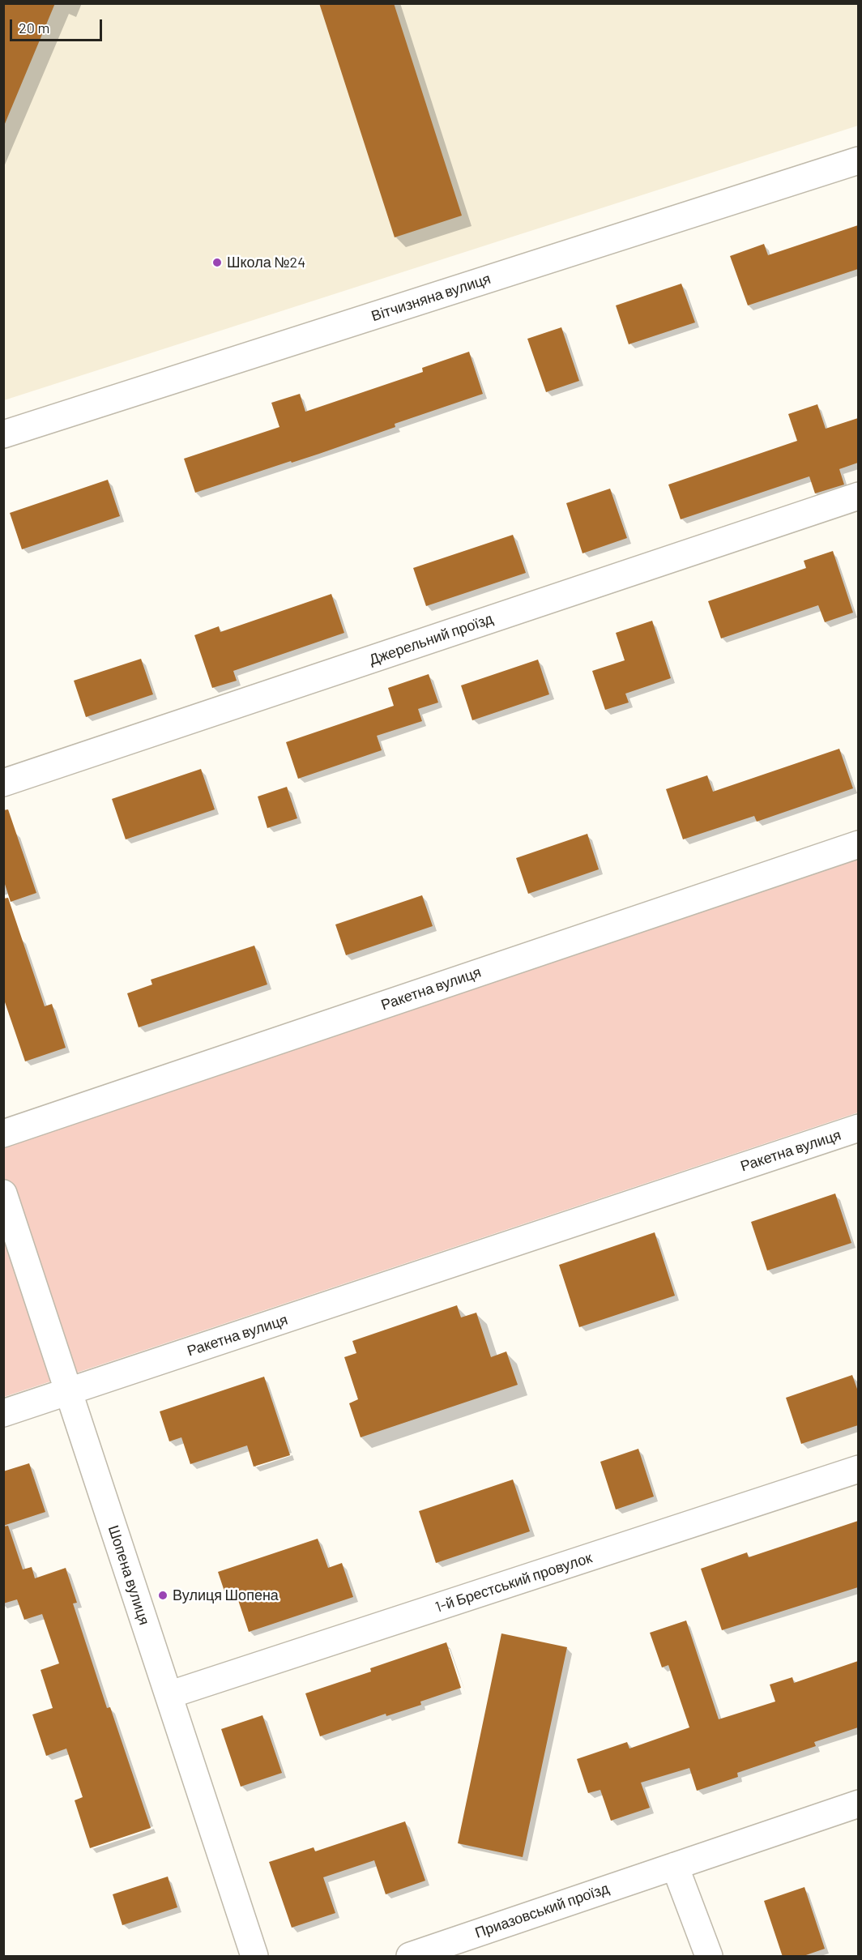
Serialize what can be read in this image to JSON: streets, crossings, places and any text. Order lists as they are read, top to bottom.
{
  "streets": {
    "street": [
      "Вітчизняна вулиця",
      "Джерельний проїзд",
      "Ракетна вулиця",
      "Шопена вулиця",
      "1-й Брестський провулок",
      "Приазовський проїзд"
    ]
  },
  "crossings": [
    ["Ракетна вулиця", "Шопена вулиця"],
    ["Шопена вулиця", "1-й Брестський провулок"]
  ],
  "places": ["Школа №24", "Вулиця Шопена"],
  "scale_bar": "20 m"
}
